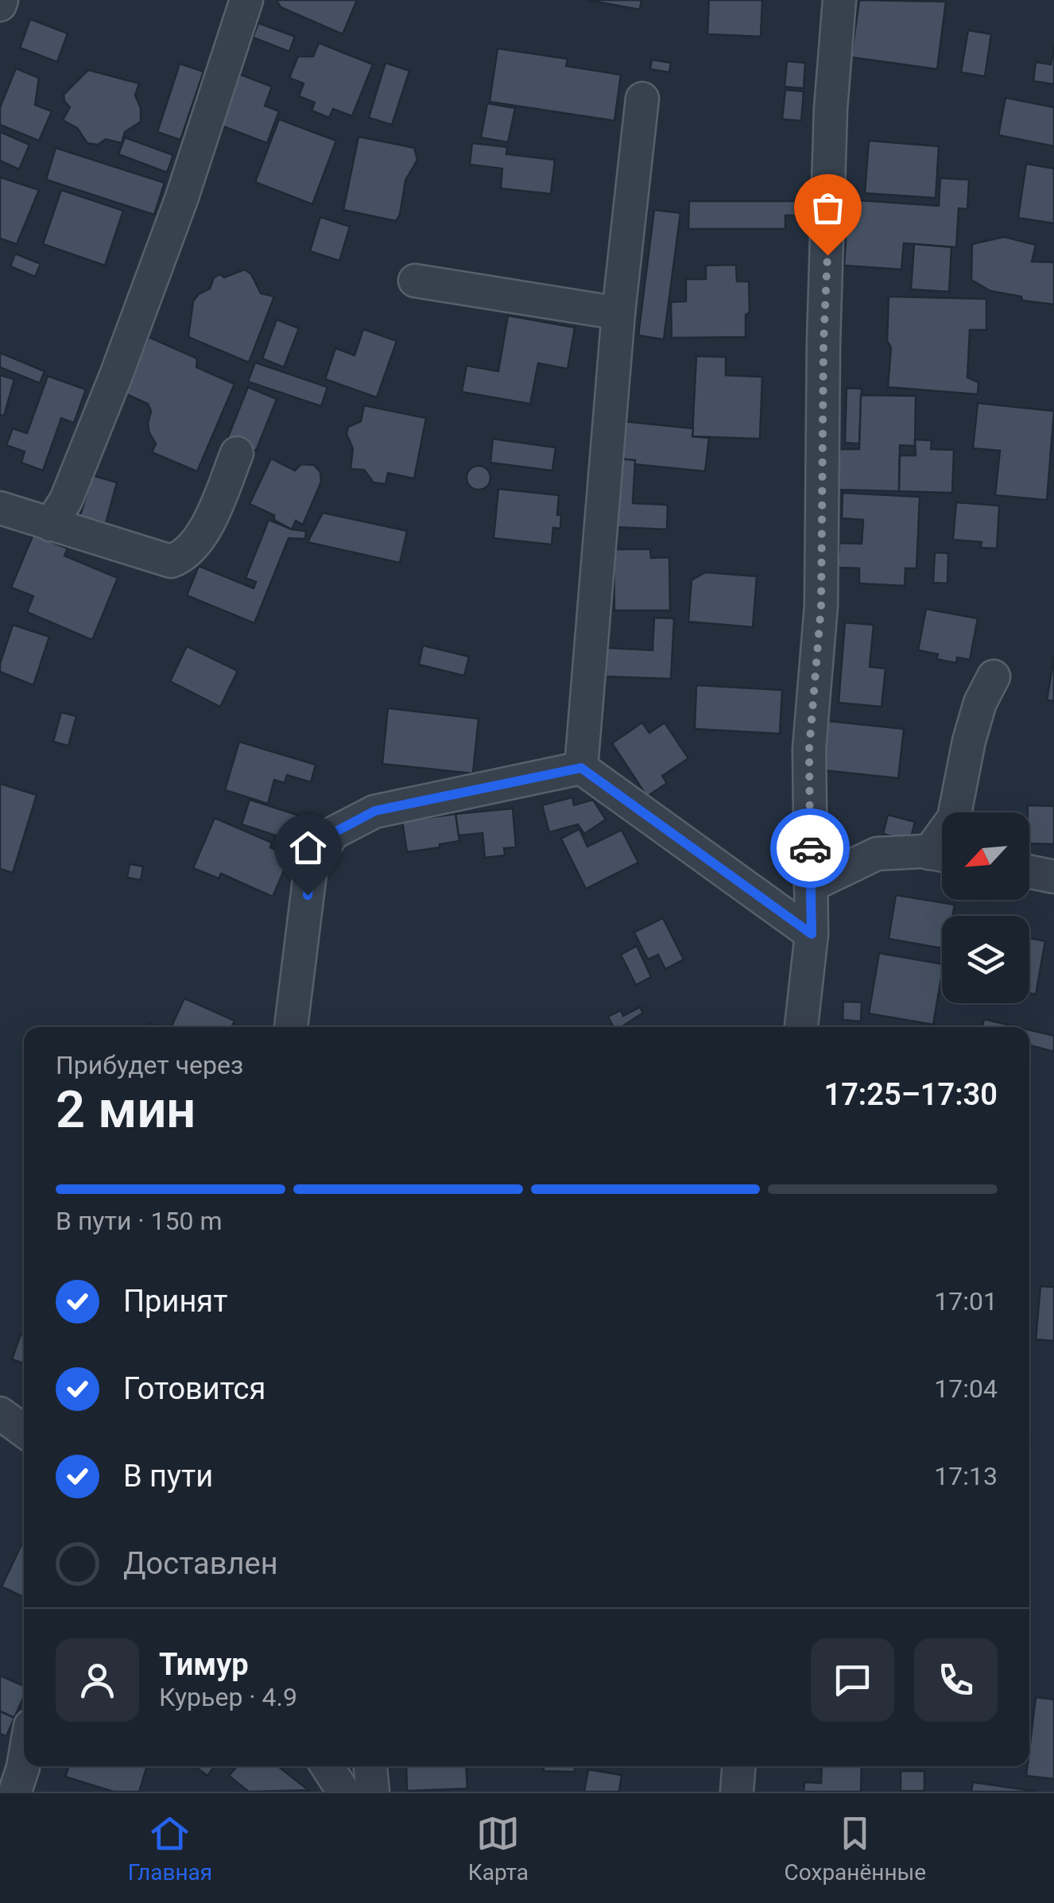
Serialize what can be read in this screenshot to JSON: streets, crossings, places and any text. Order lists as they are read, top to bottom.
{
  "north": "bottom left",
  "page": {
    "heading": ["2 мин", "Прибудет через", "17:25–17:30"],
    "panel": ["Тимур", "Курьер · 4.9"],
    "bar": "В пути · 150 m",
    "list": [
      ["Принят", "17:01"],
      ["Готовится", "17:04"],
      ["В пути", "17:13"],
      "Доставлен"
    ],
    "tabs": ["Главная", "Карта", "Сохранённые"]
  }
}
